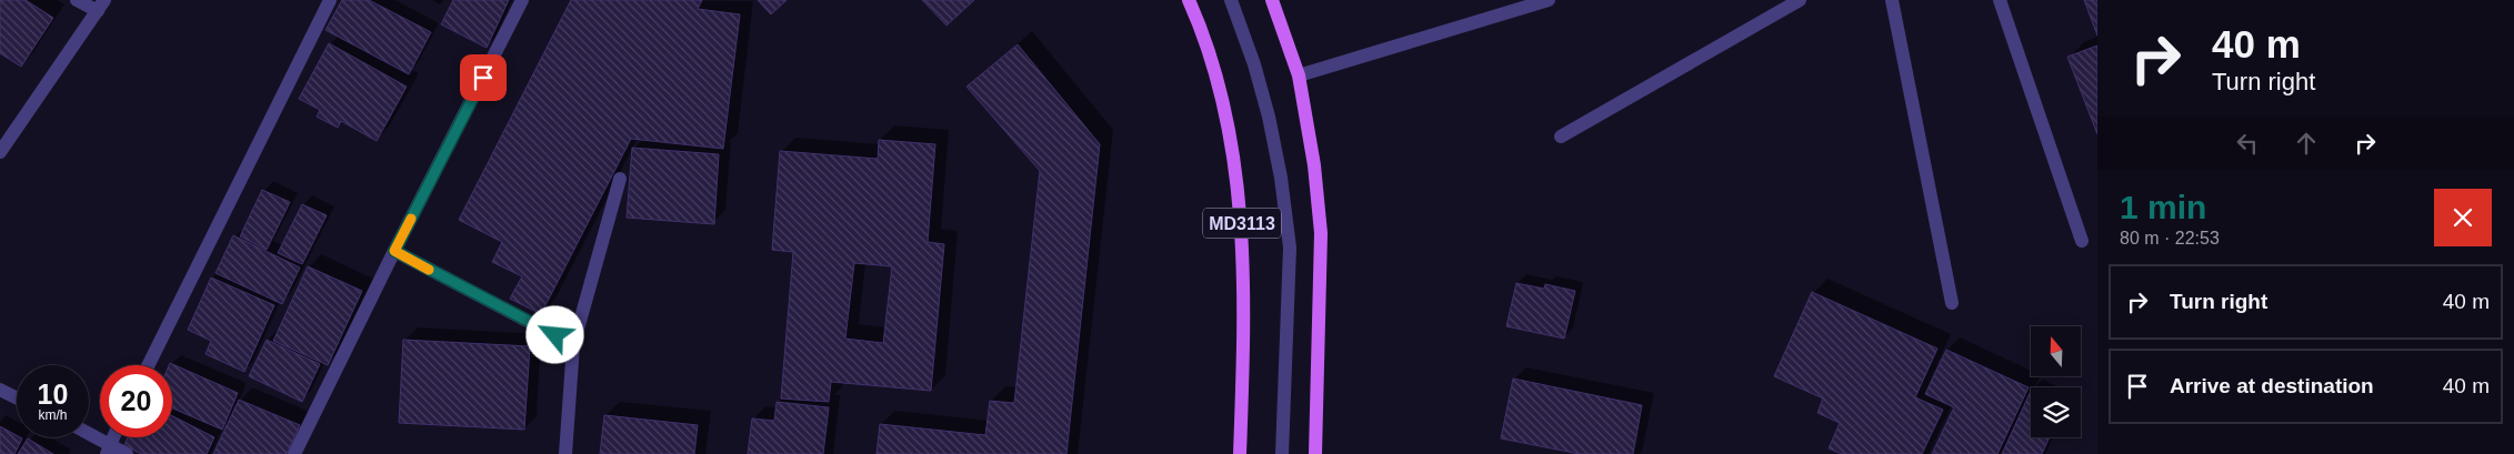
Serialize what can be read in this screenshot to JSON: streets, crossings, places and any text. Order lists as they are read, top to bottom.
{
  "streets": {
    "main road": ["MD3113"]
  },
  "north": "top",
  "page": {
    "turn": ["40 m", "Turn right"],
    "heading": ["1 min", "80 m · 22:53"],
    "list": [
      {
        "name": "Turn right",
        "value": "40 m"
      },
      {
        "name": "Arrive at destination",
        "value": "40 m"
      }
    ],
    "speed": "10 km/h",
    "limit": "20"
  }
}
